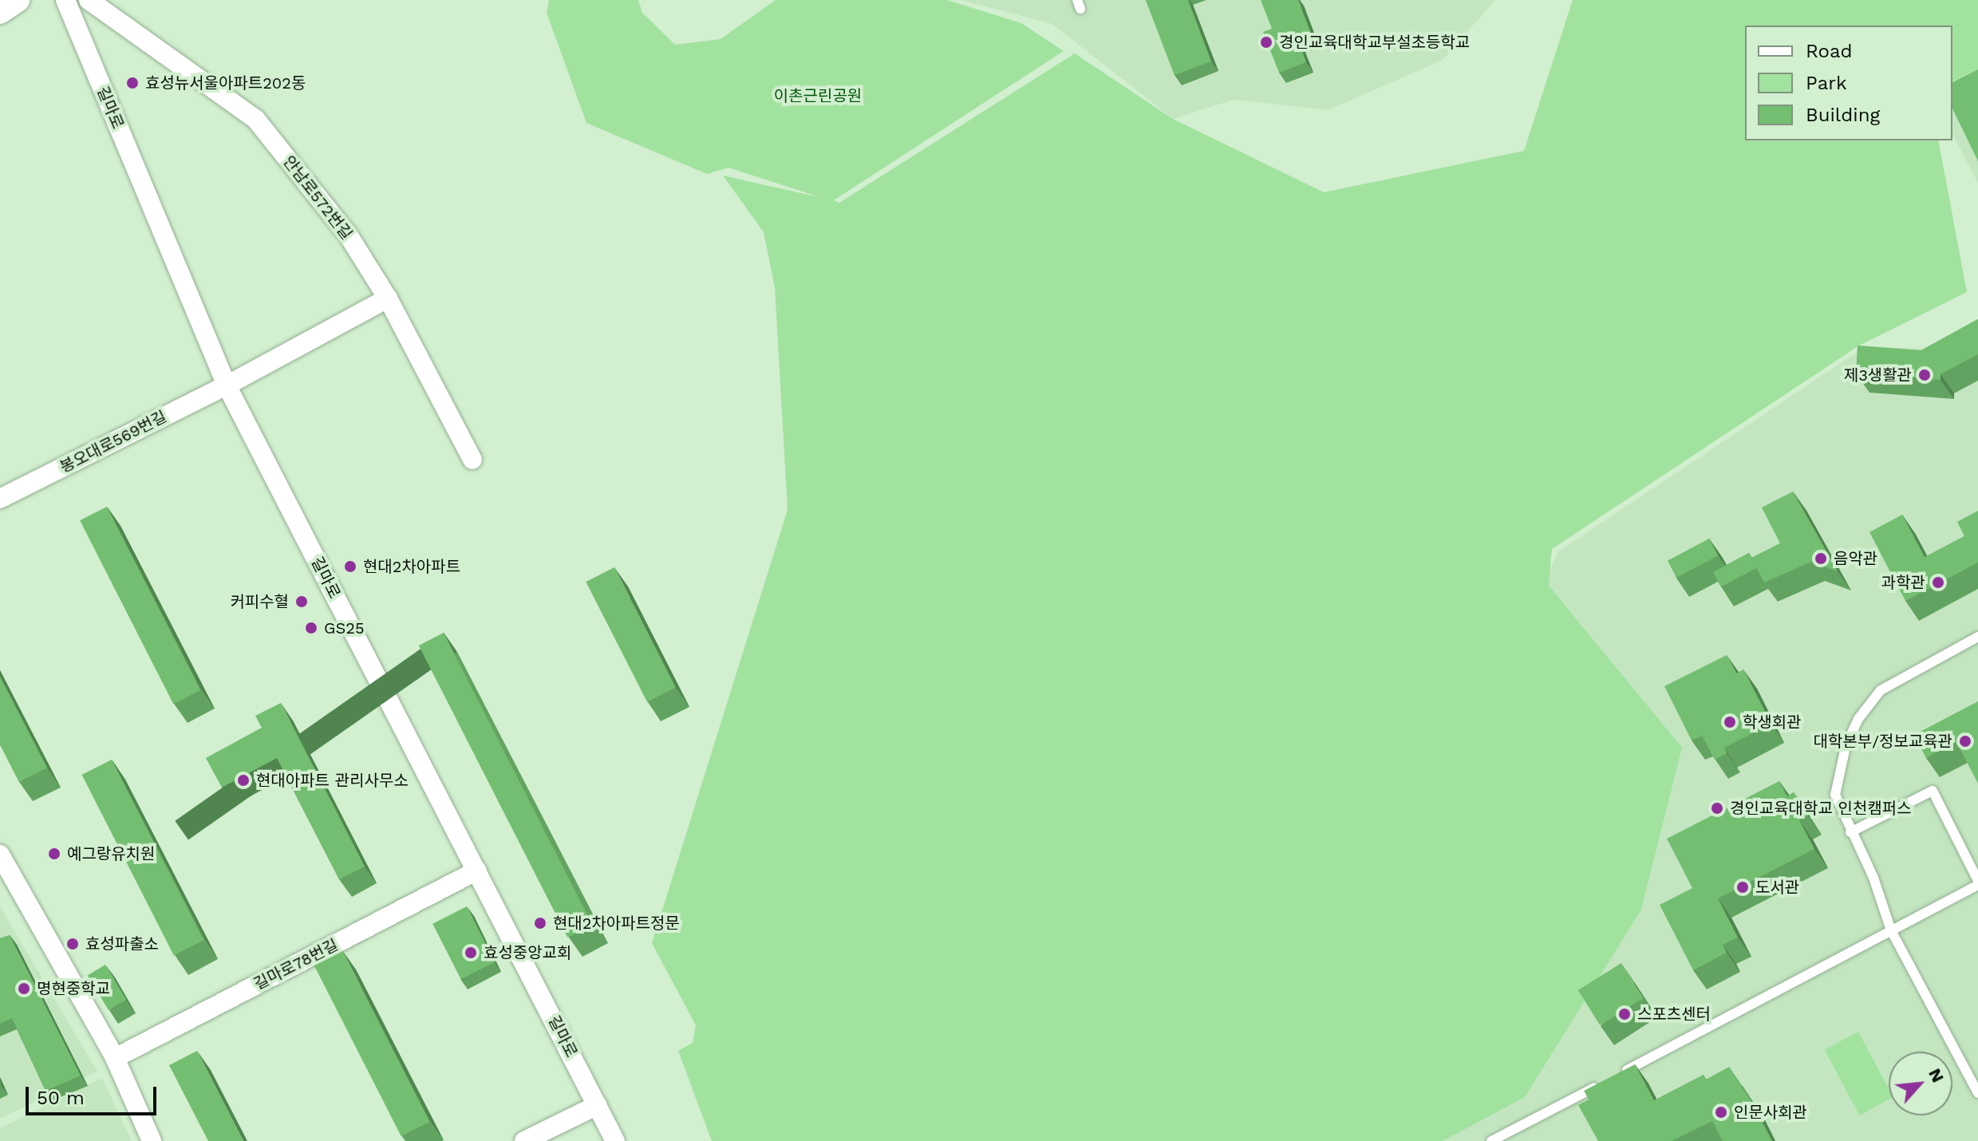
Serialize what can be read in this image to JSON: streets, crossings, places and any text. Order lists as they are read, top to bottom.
{
  "streets": {
    "street": [
      "길마로",
      "안남로572번길",
      "봉오대로569번길",
      "길마로78번길"
    ]
  },
  "crossings": [
    ["길마로", "봉오대로569번길"],
    ["길마로", "길마로78번길"],
    ["안남로572번길", "봉오대로569번길"]
  ],
  "parks": ["이촌근린공원"],
  "places": [
    "경인교육대학교부설초등학교",
    "효성뉴서울아파트202동",
    "제3생활관",
    "음악관",
    "현대2차아파트",
    "과학관",
    "커피수혈",
    "GS25",
    "학생회관",
    "대학본부/정보교육관",
    "현대아파트 관리사무소",
    "경인교육대학교 인천캠퍼스",
    "예그랑유치원",
    "도서관",
    "현대2차아파트정문",
    "효성파출소",
    "효성중앙교회",
    "명현중학교",
    "스포츠센터",
    "인문사회관"
  ],
  "legend": ["Road", "Park", "Building"],
  "scale_bar": "50 m",
  "north": "top right"
}
